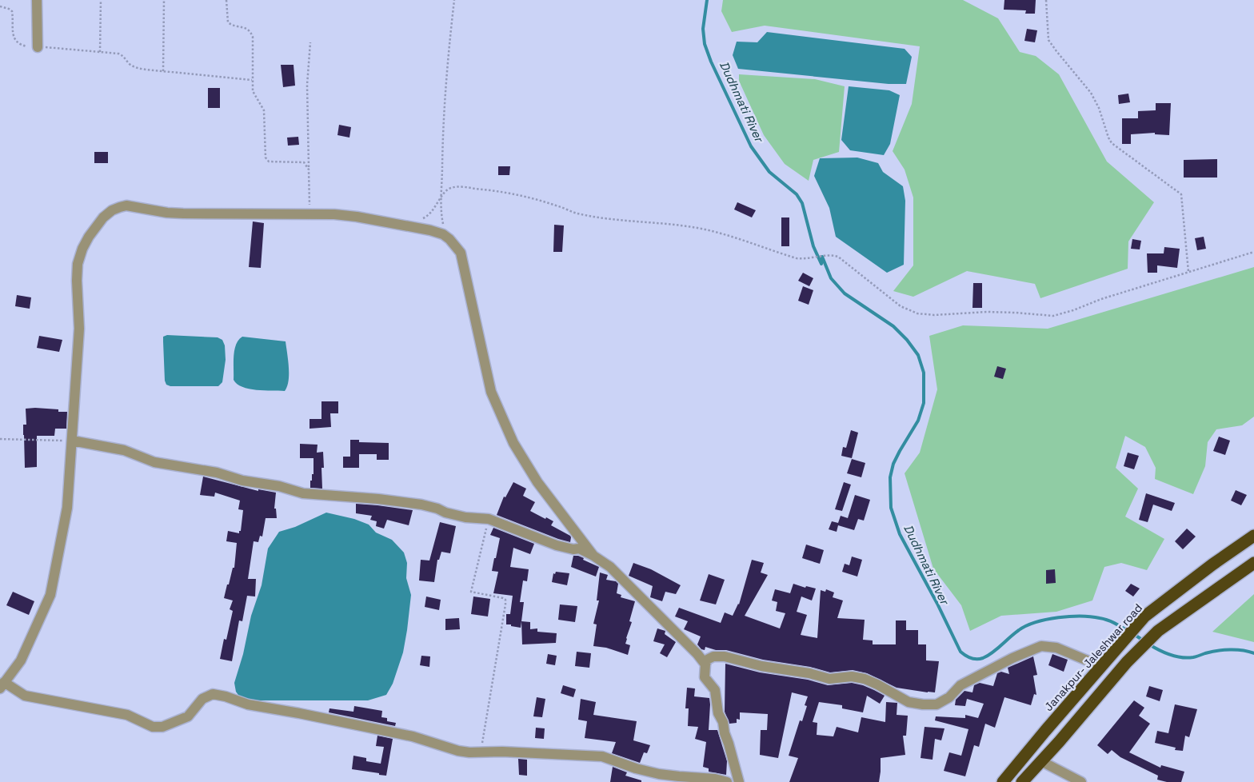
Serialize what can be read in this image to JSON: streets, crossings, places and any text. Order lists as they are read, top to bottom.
{
  "streets": {
    "highway": ["Janakpur- Jaleshwar road"]
  },
  "water": ["Dudhmati River"]
}
